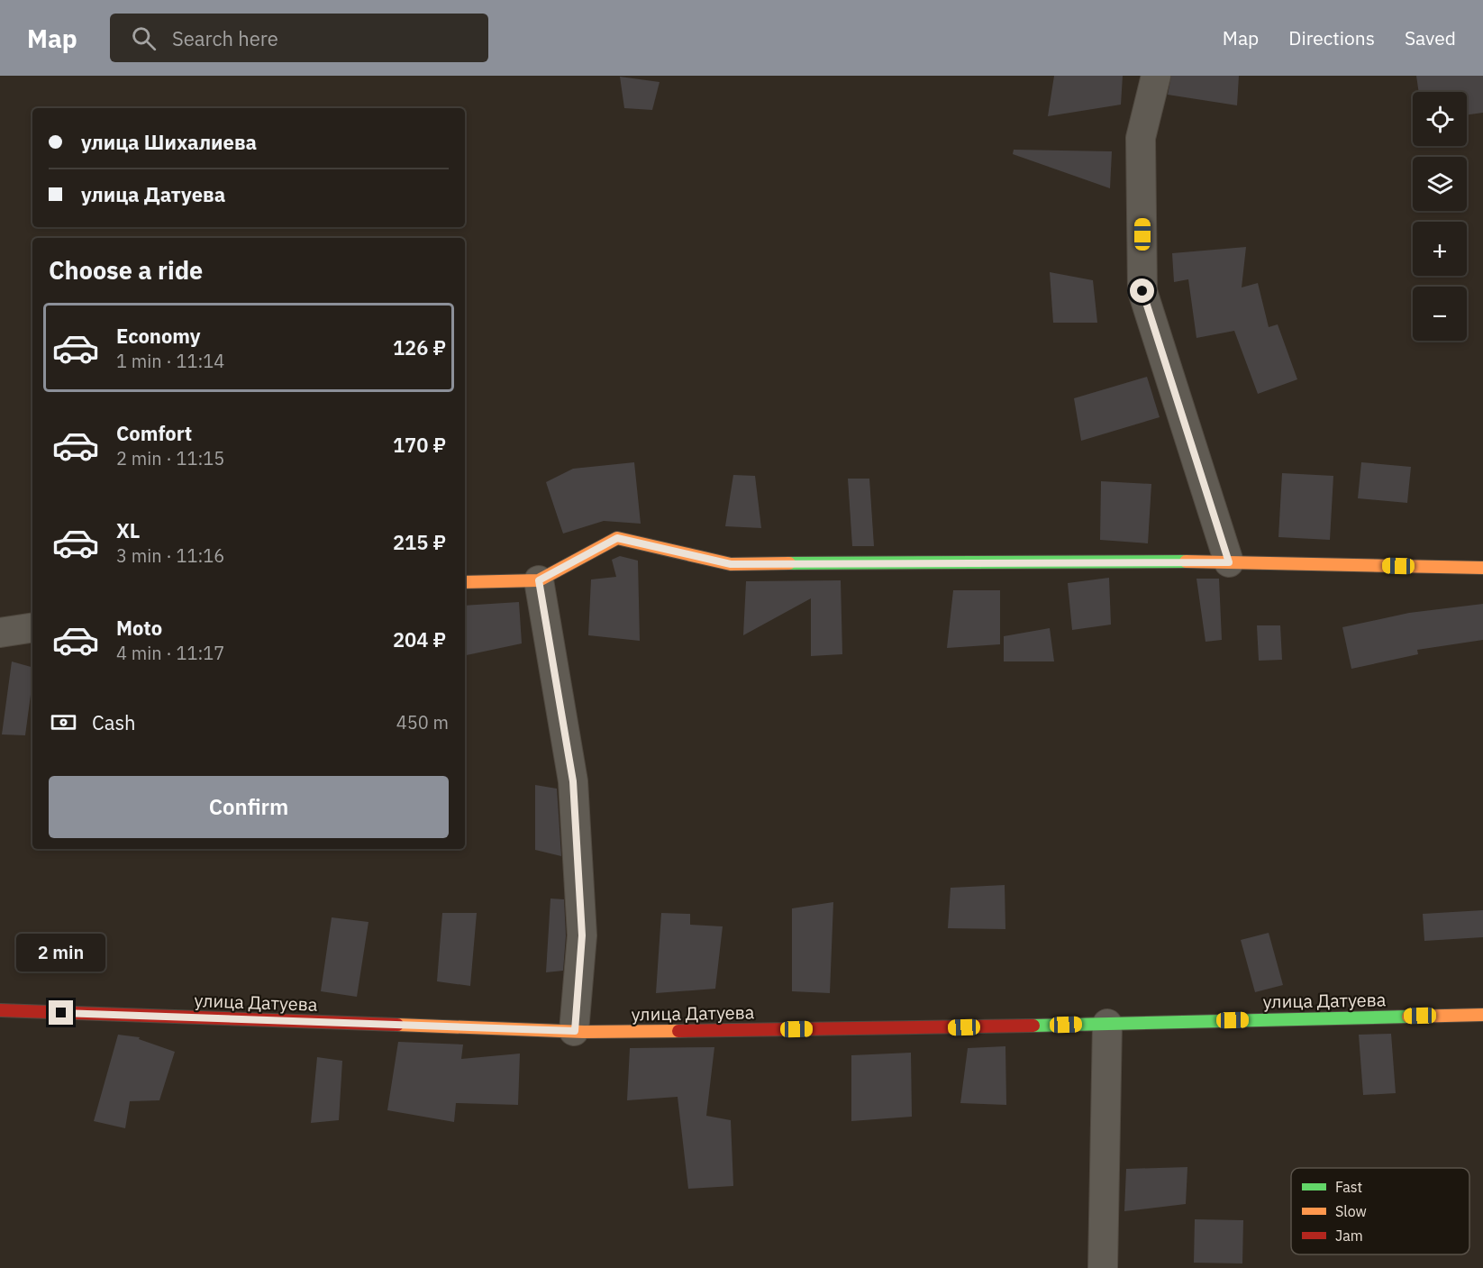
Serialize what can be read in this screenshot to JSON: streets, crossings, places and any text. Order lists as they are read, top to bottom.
{
  "streets": {
    "street": ["улица Датуева"]
  },
  "legend": ["Fast", "Slow", "Jam"],
  "page": {
    "header": "Map",
    "search": "Search here",
    "nav": ["Map", "Directions", "Saved"],
    "map_buttons": ["+", "−"],
    "banner": ["улица Шихалиева", "улица Датуева"],
    "heading": "Choose a ride",
    "list": [
      {
        "name": "Economy",
        "note": "1 min · 11:14",
        "value": "126 ₽"
      },
      {
        "name": "Comfort",
        "note": "2 min · 11:15",
        "value": "170 ₽"
      },
      {
        "name": "XL",
        "note": "3 min · 11:16",
        "value": "215 ₽"
      },
      {
        "name": "Moto",
        "note": "4 min · 11:17",
        "value": "204 ₽"
      }
    ],
    "pay": ["Cash", "450 m"],
    "buttons": "Confirm",
    "bubble": "2 min"
  }
}
